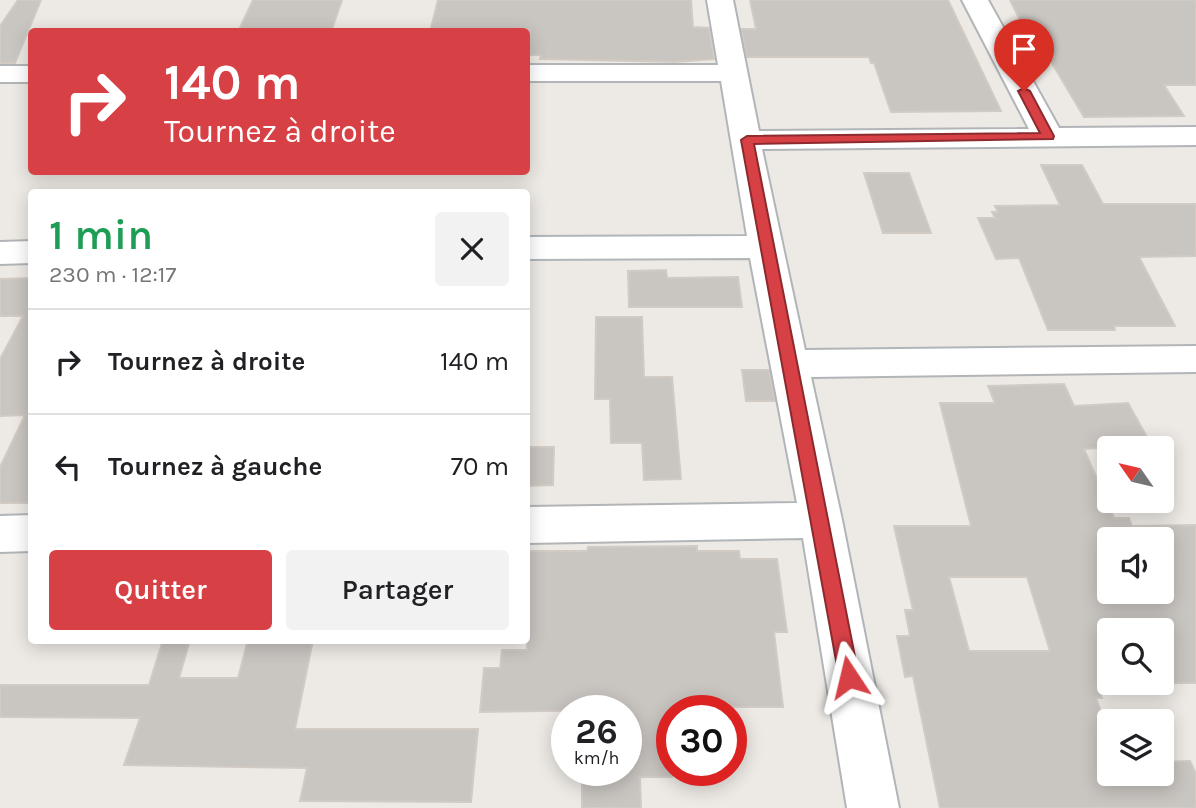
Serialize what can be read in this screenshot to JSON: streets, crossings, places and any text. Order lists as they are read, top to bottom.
{
  "north": "top left",
  "page": {
    "turn": ["140 m", "Tournez à droite"],
    "heading": ["1 min", "230 m · 12:17"],
    "list": [
      {
        "name": "Tournez à droite",
        "value": "140 m"
      },
      {
        "name": "Tournez à gauche",
        "value": "70 m"
      }
    ],
    "buttons": ["Quitter", "Partager"],
    "speed": "26 km/h",
    "limit": "30"
  }
}
